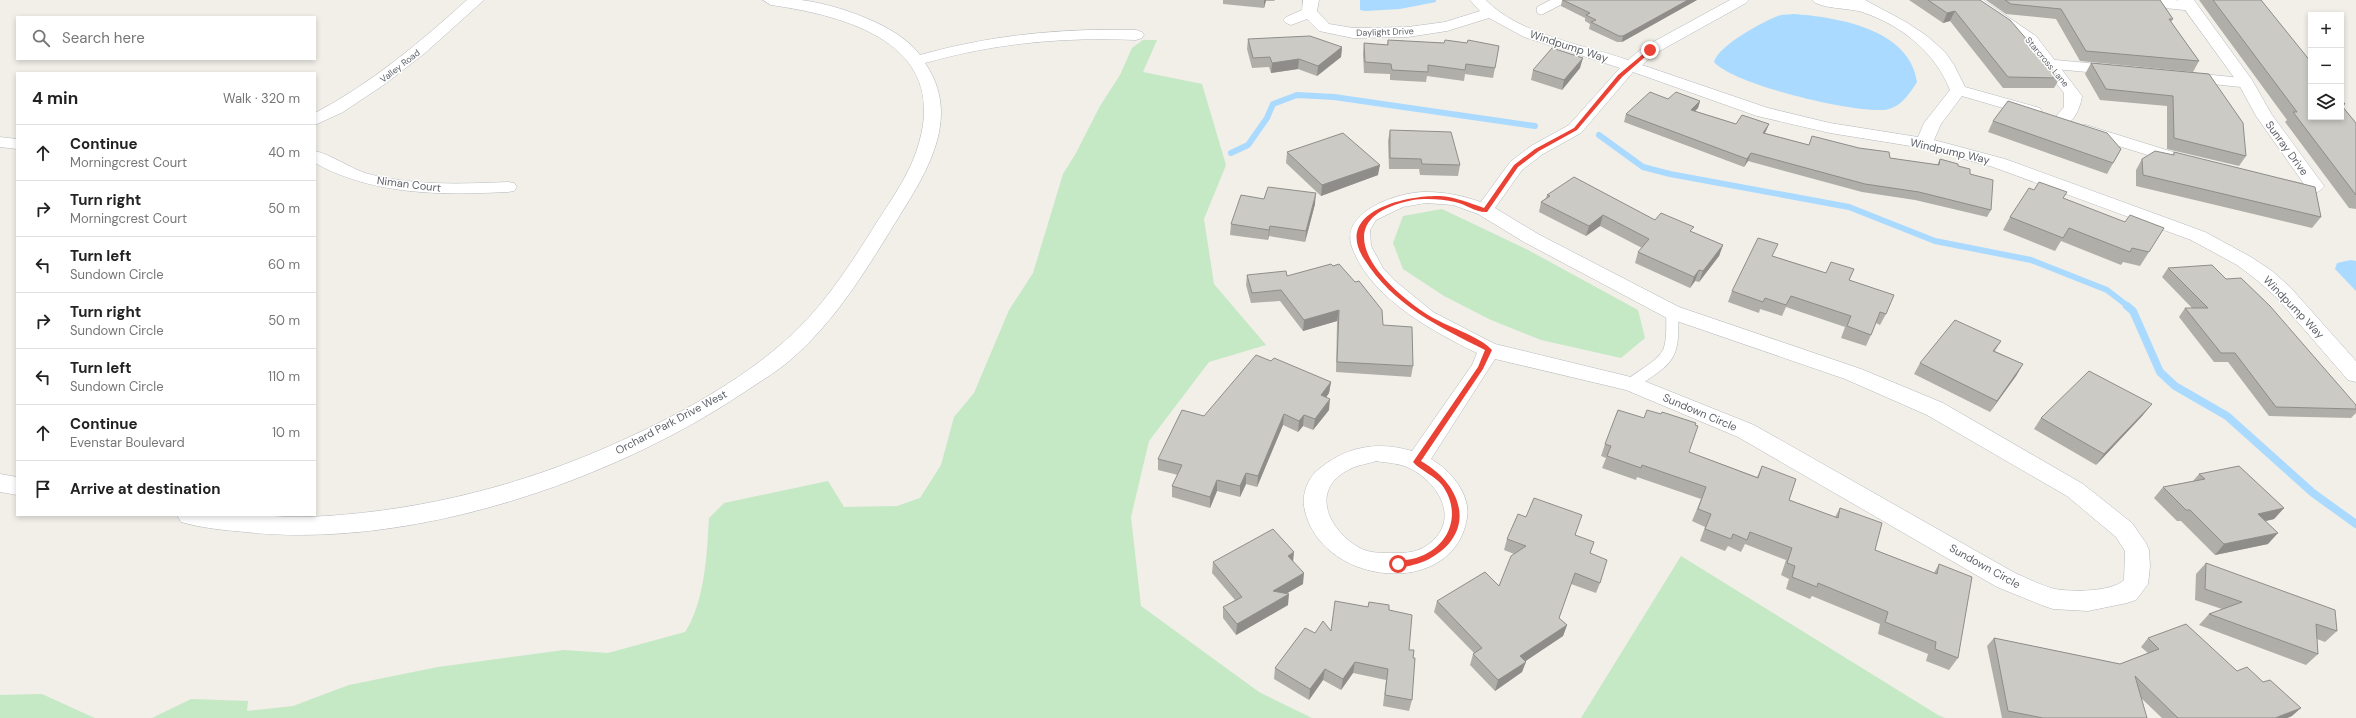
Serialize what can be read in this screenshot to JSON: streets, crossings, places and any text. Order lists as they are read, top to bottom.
{
  "streets": {
    "street": [
      "Daylight Drive",
      "Windpump Way",
      "Starcross Lane",
      "Valley Road",
      "Sunray Drive",
      "Niman Court",
      "Sundown Circle",
      "Orchard Park Drive West"
    ]
  },
  "crossings": [
    ["Daylight Drive", "Windpump Way"]
  ],
  "page": {
    "map_buttons": ["+", "−"],
    "search": "Search here",
    "heading": ["4 min", "Walk · 320 m"],
    "list": [
      ["Continue", "Morningcrest Court", "40 m"],
      ["Turn right", "Morningcrest Court", "50 m"],
      ["Turn left", "Sundown Circle", "60 m"],
      ["Turn right", "Sundown Circle", "50 m"],
      ["Turn left", "Sundown Circle", "110 m"],
      ["Continue", "Evenstar Boulevard", "10 m"],
      "Arrive at destination"
    ]
  }
}
